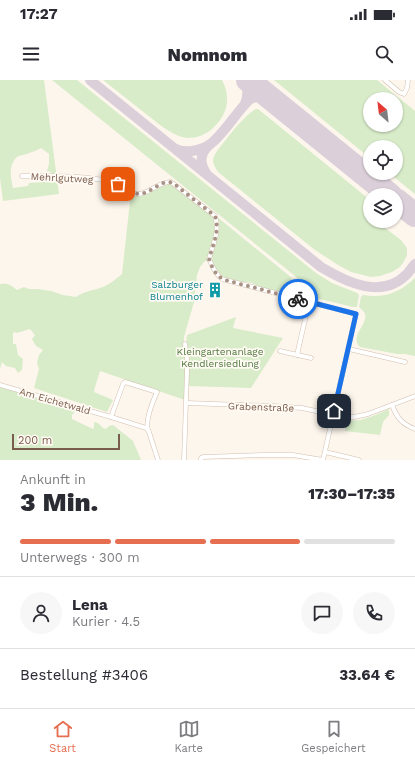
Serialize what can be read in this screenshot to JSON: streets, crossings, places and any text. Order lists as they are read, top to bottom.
{
  "streets": {
    "street": ["Mehrlgutweg", "Am Eichetwald", "Grabenstraße"]
  },
  "parks": ["Kleingartenanlage Kendlersiedlung"],
  "places": {
    "building": ["Salzburger Blumenhof"]
  },
  "scale_bar": "200 m",
  "north": "top left",
  "page": {
    "status": "17:27",
    "header": "Nomnom",
    "scale": "200 m",
    "heading": ["3 Min.", "Ankunft in", "17:30–17:35"],
    "panel": [
      "Lena",
      "Kurier · 4.5",
      "Bestellung #3406",
      "33.64 €"
    ],
    "bar": "Unterwegs · 300 m",
    "tabs": ["Start", "Karte", "Gespeichert"]
  }
}
